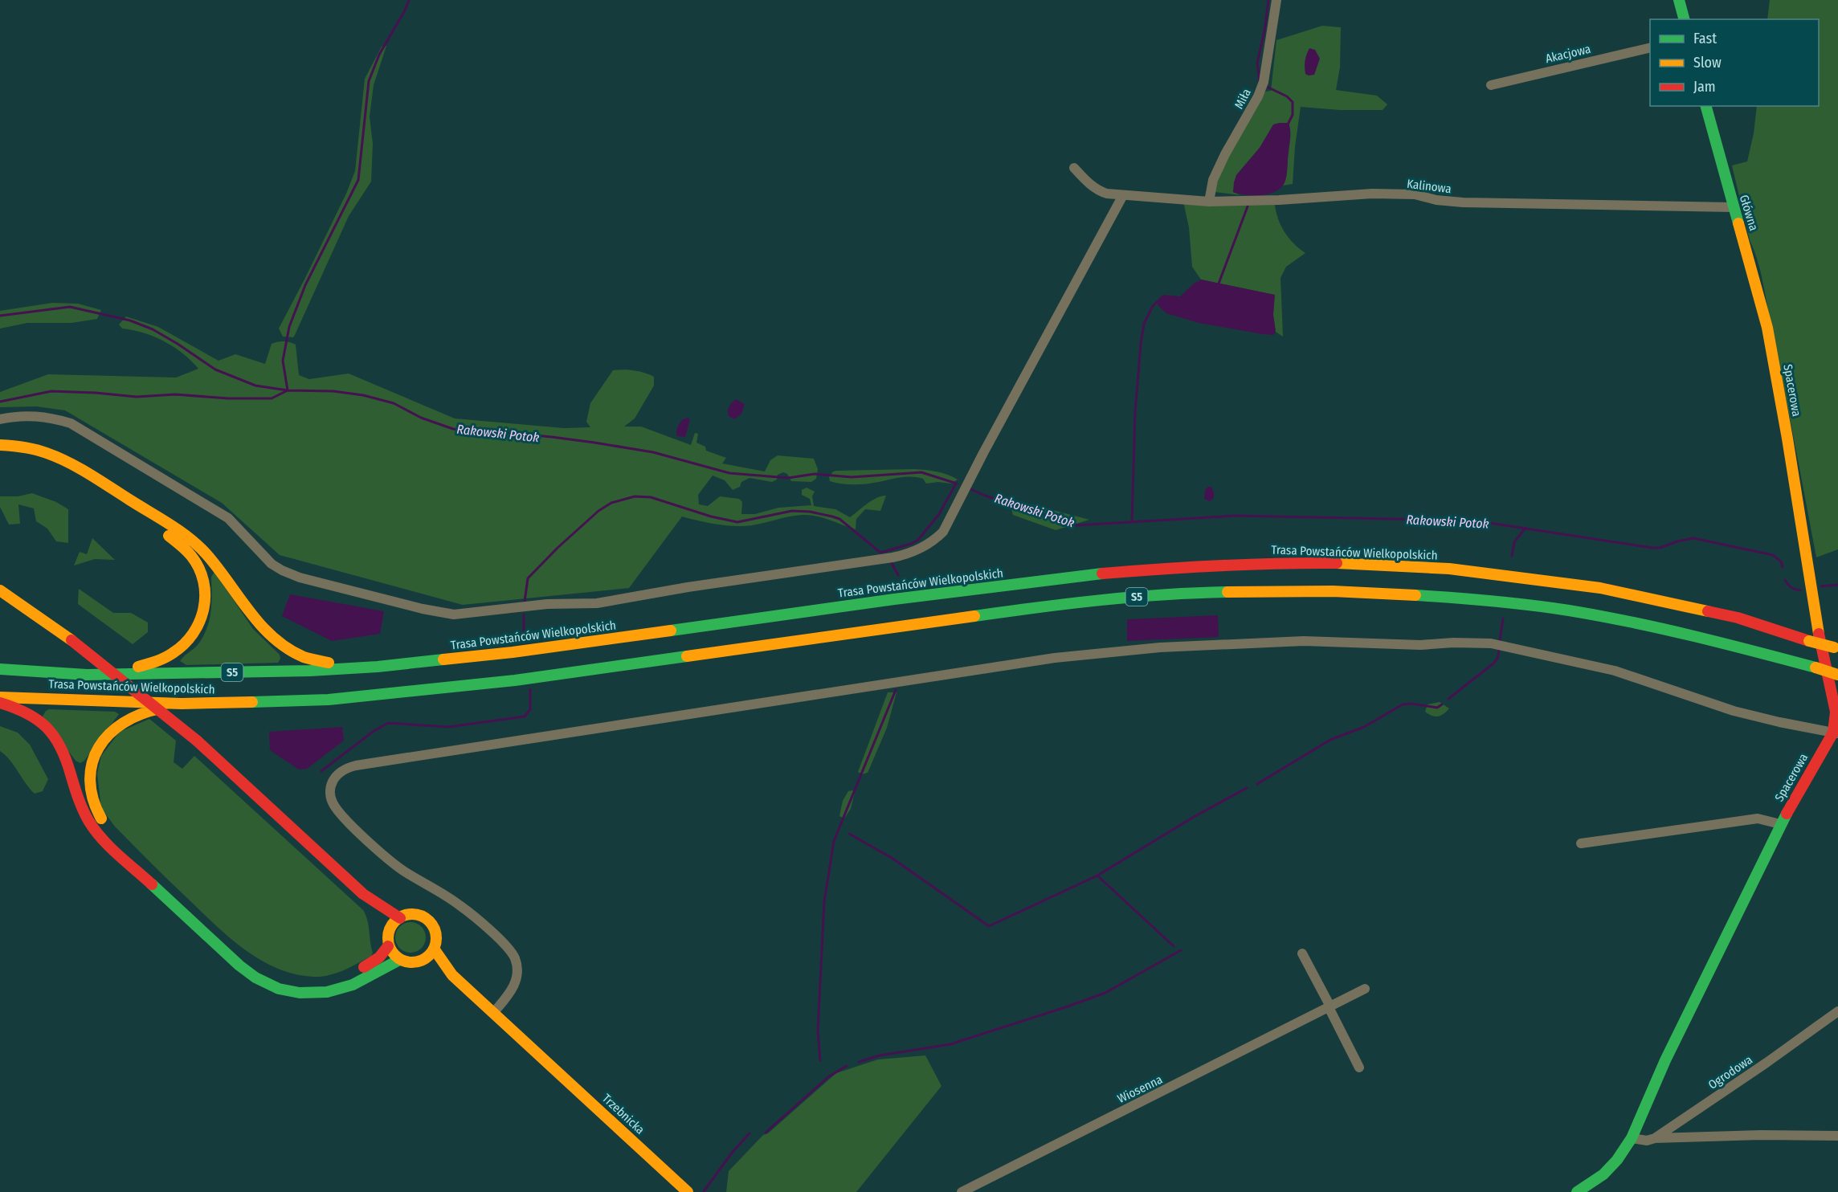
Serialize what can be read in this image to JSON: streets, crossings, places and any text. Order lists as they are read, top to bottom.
{
  "streets": {
    "main road": [
      "Główna",
      "Spacerowa",
      "Trasa Powstańców Wielkopolskich",
      "S5",
      "Trzebnicka"
    ],
    "street": [
      "Akacjowa",
      "Miła",
      "Kalinowa",
      "Ogrodowa",
      "Wiosenna"
    ]
  },
  "crossings": [
    ["Miła", "Kalinowa"],
    ["Kalinowa", "Główna"],
    ["Główna", "Spacerowa"]
  ],
  "water": ["Rakowski Potok"],
  "legend": ["Fast", "Slow", "Jam"]
}
